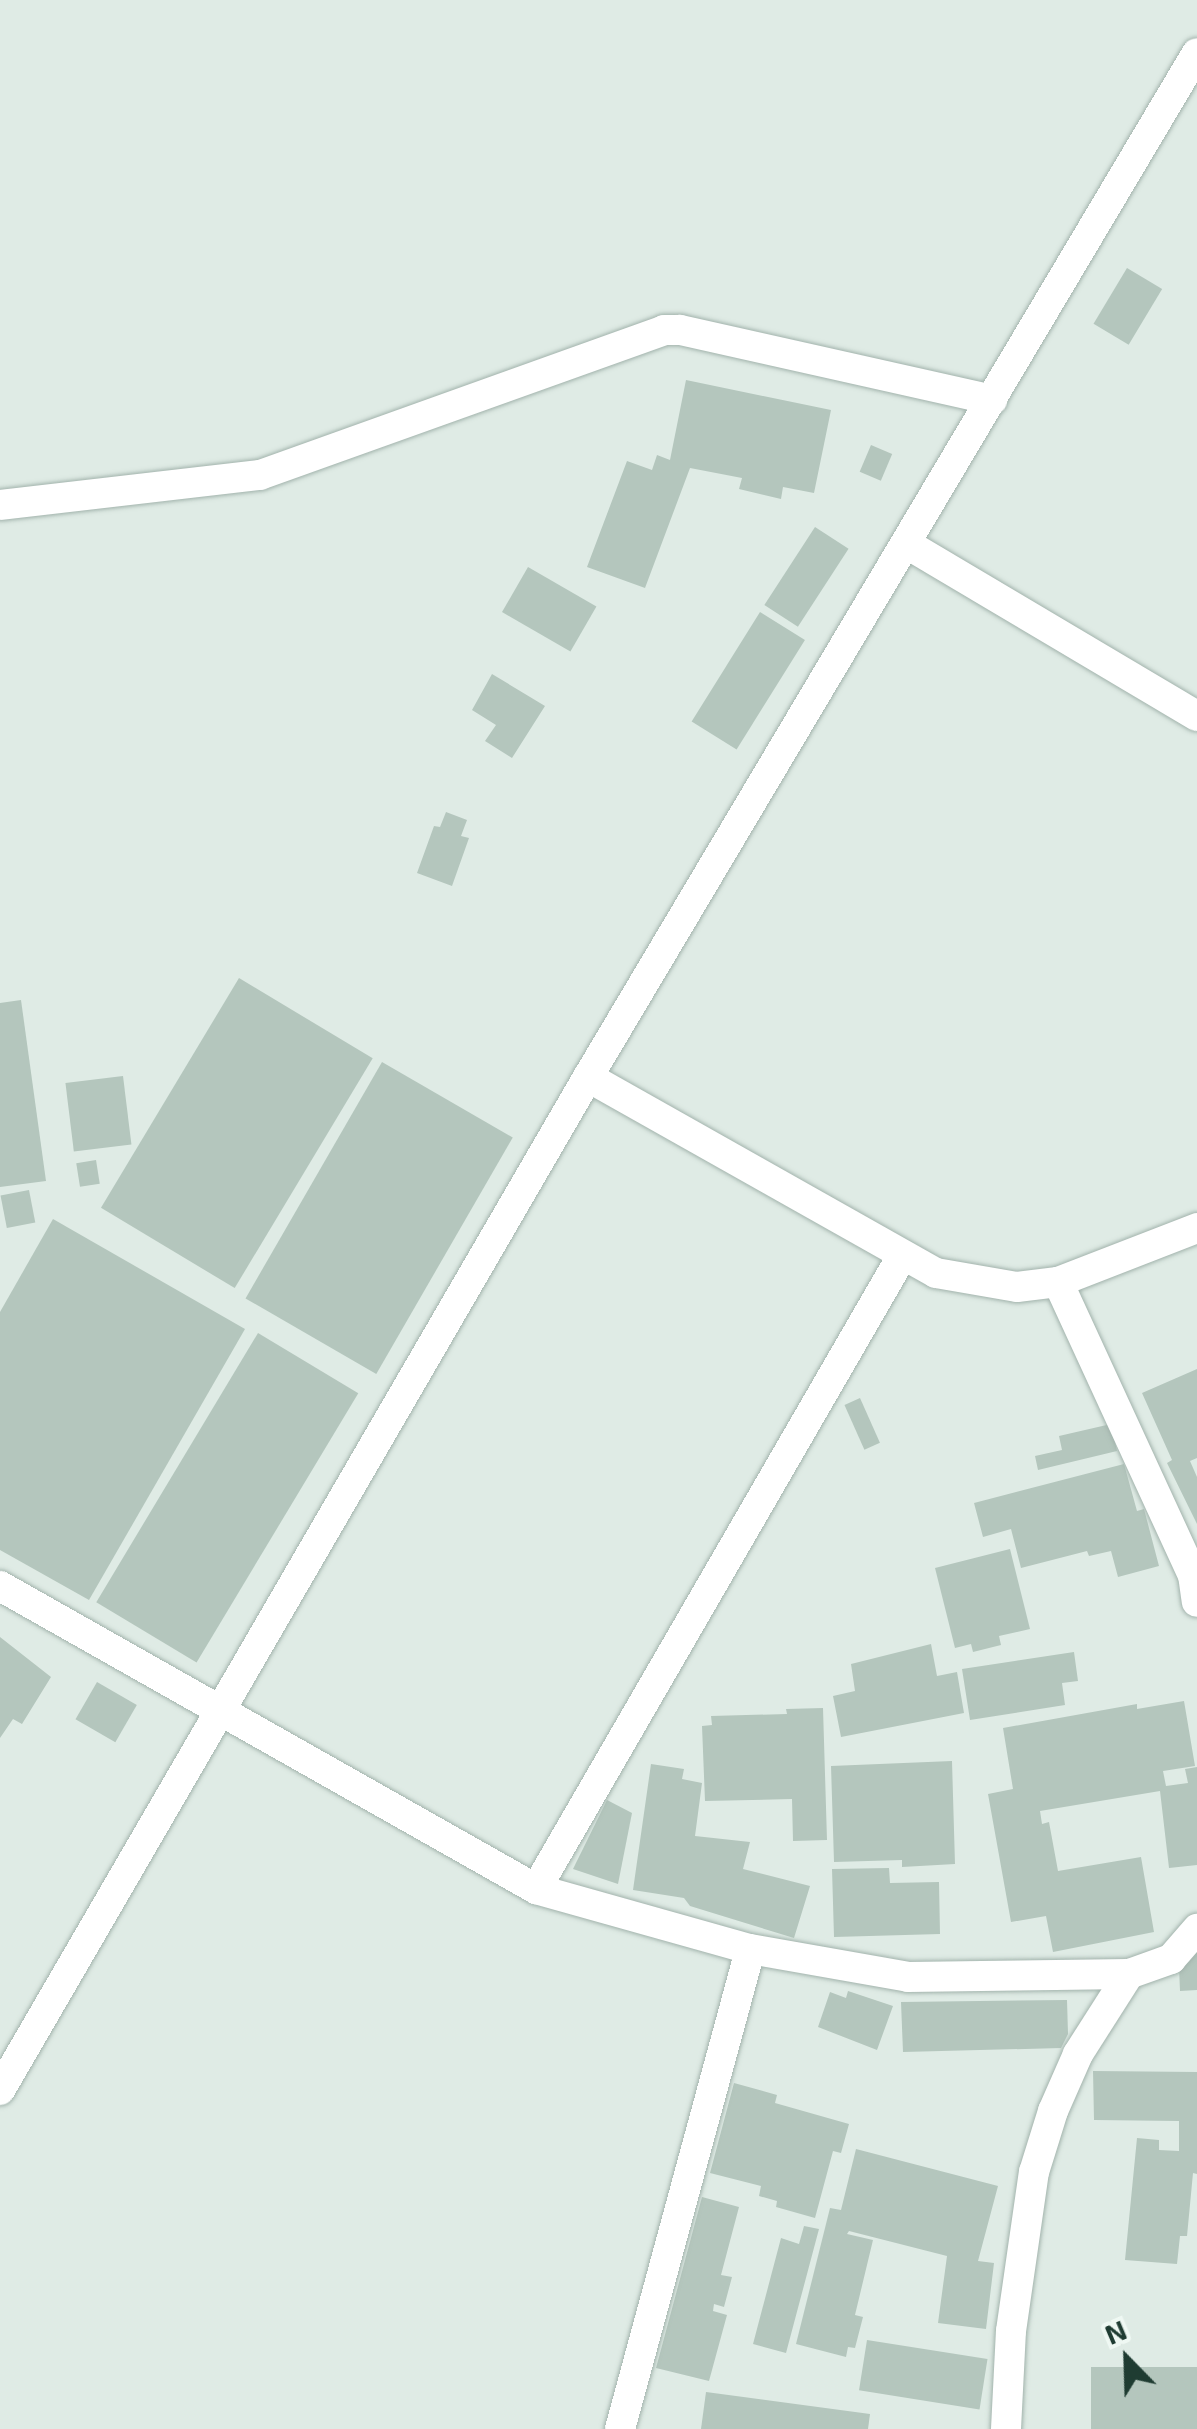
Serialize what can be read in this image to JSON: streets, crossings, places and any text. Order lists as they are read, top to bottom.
{
  "north": "top left"
}
